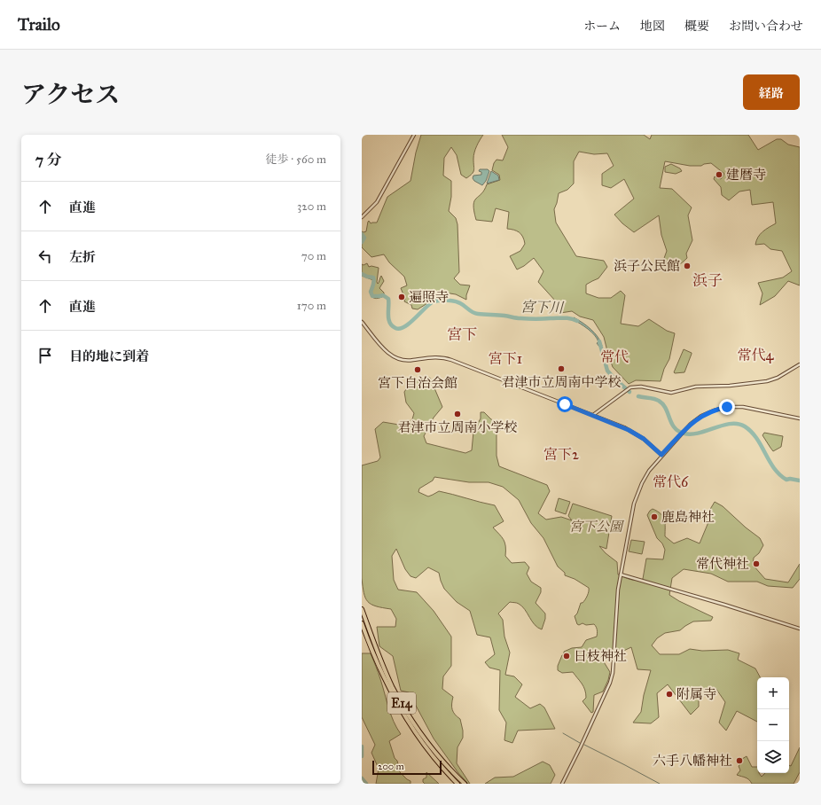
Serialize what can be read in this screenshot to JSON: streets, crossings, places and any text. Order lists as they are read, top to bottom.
{
  "streets": {
    "highway": ["E14"]
  },
  "districts": [
    "浜子",
    "宮下",
    "常代4",
    "常代",
    "宮下1",
    "宮下2",
    "常代6"
  ],
  "water": ["宮下川"],
  "parks": ["宮下公園"],
  "places": [
    "建暦寺",
    "浜子公民館",
    "遍照寺",
    "君津市立周南中学校",
    "宮下自治会館",
    "君津市立周南小学校",
    "鹿島神社",
    "常代神社",
    "日枝神社",
    "附属寺",
    "六手八幡神社"
  ],
  "scale_bar": "200 m",
  "page": {
    "header": "Trailo",
    "nav": [
      "ホーム",
      "地図",
      "概要",
      "お問い合わせ"
    ],
    "title": "アクセス",
    "buttons": "経路",
    "heading": ["7 分", "徒歩 · 560 m"],
    "list": [
      ["直進", "320 m"],
      ["左折", "70 m"],
      ["直進", "170 m"],
      "目的地に到着"
    ],
    "map_buttons": ["+", "−"],
    "scale": "200 m"
  }
}
